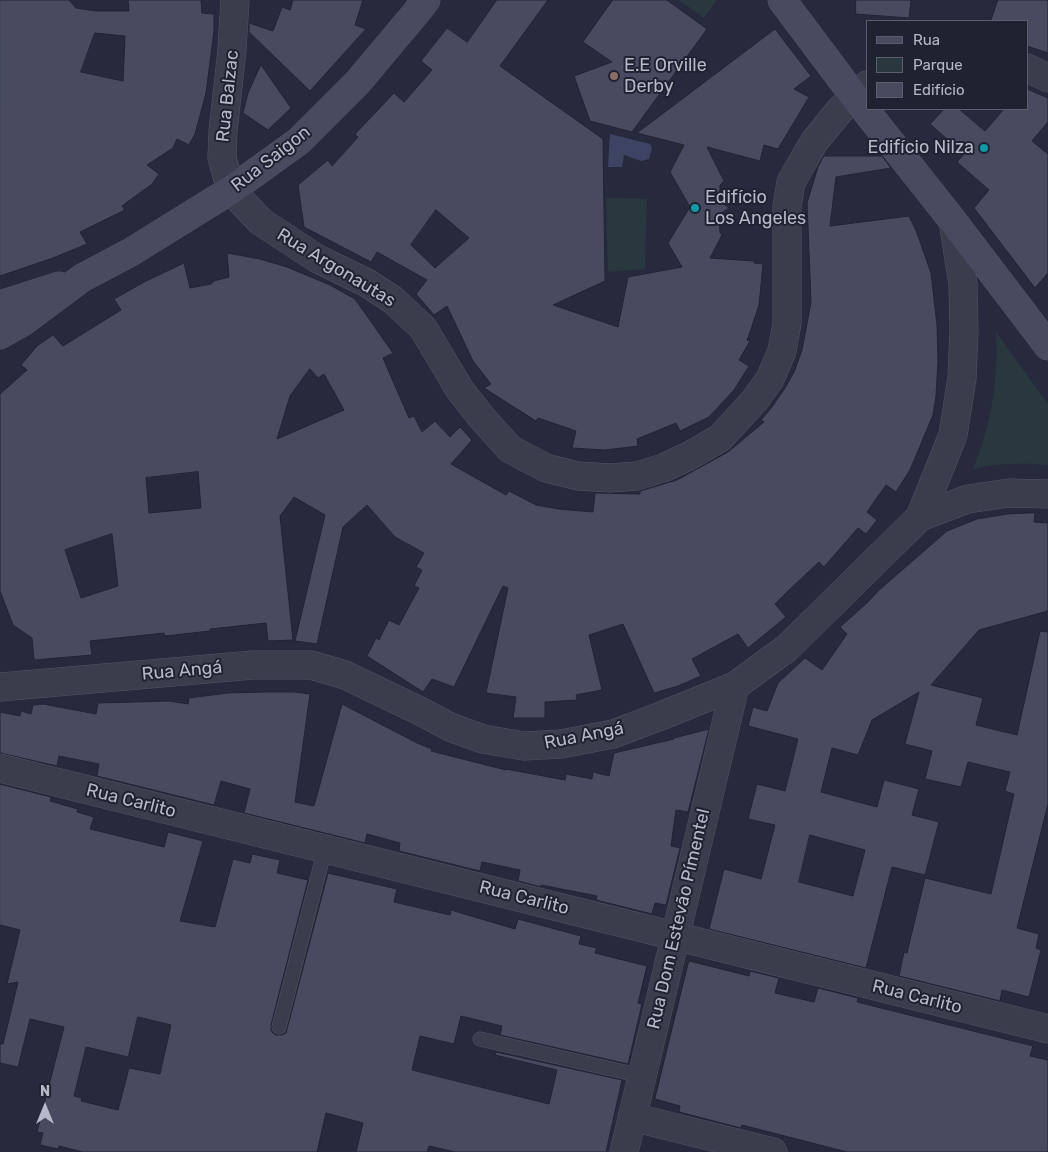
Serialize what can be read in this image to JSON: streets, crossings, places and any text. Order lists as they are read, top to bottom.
{
  "streets": {
    "street": [
      "Rua Balzac",
      "Rua Saigon",
      "Rua Argonautas",
      "Rua Angá",
      "Rua Carlito",
      "Rua Dom Estevão Pímentel"
    ]
  },
  "crossings": [
    ["Rua Balzac", "Rua Saigon"],
    ["Rua Balzac", "Rua Argonautas"],
    ["Rua Saigon", "Rua Argonautas"],
    ["Rua Angá", "Rua Dom Estevão Pímentel"],
    ["Rua Carlito", "Rua Dom Estevão Pímentel"]
  ],
  "places": ["E.E Orville Derby", "Edifício Nilza", "Edifício Los Angeles"],
  "legend": ["Rua", "Parque", "Edifício"],
  "north": "top"
}
